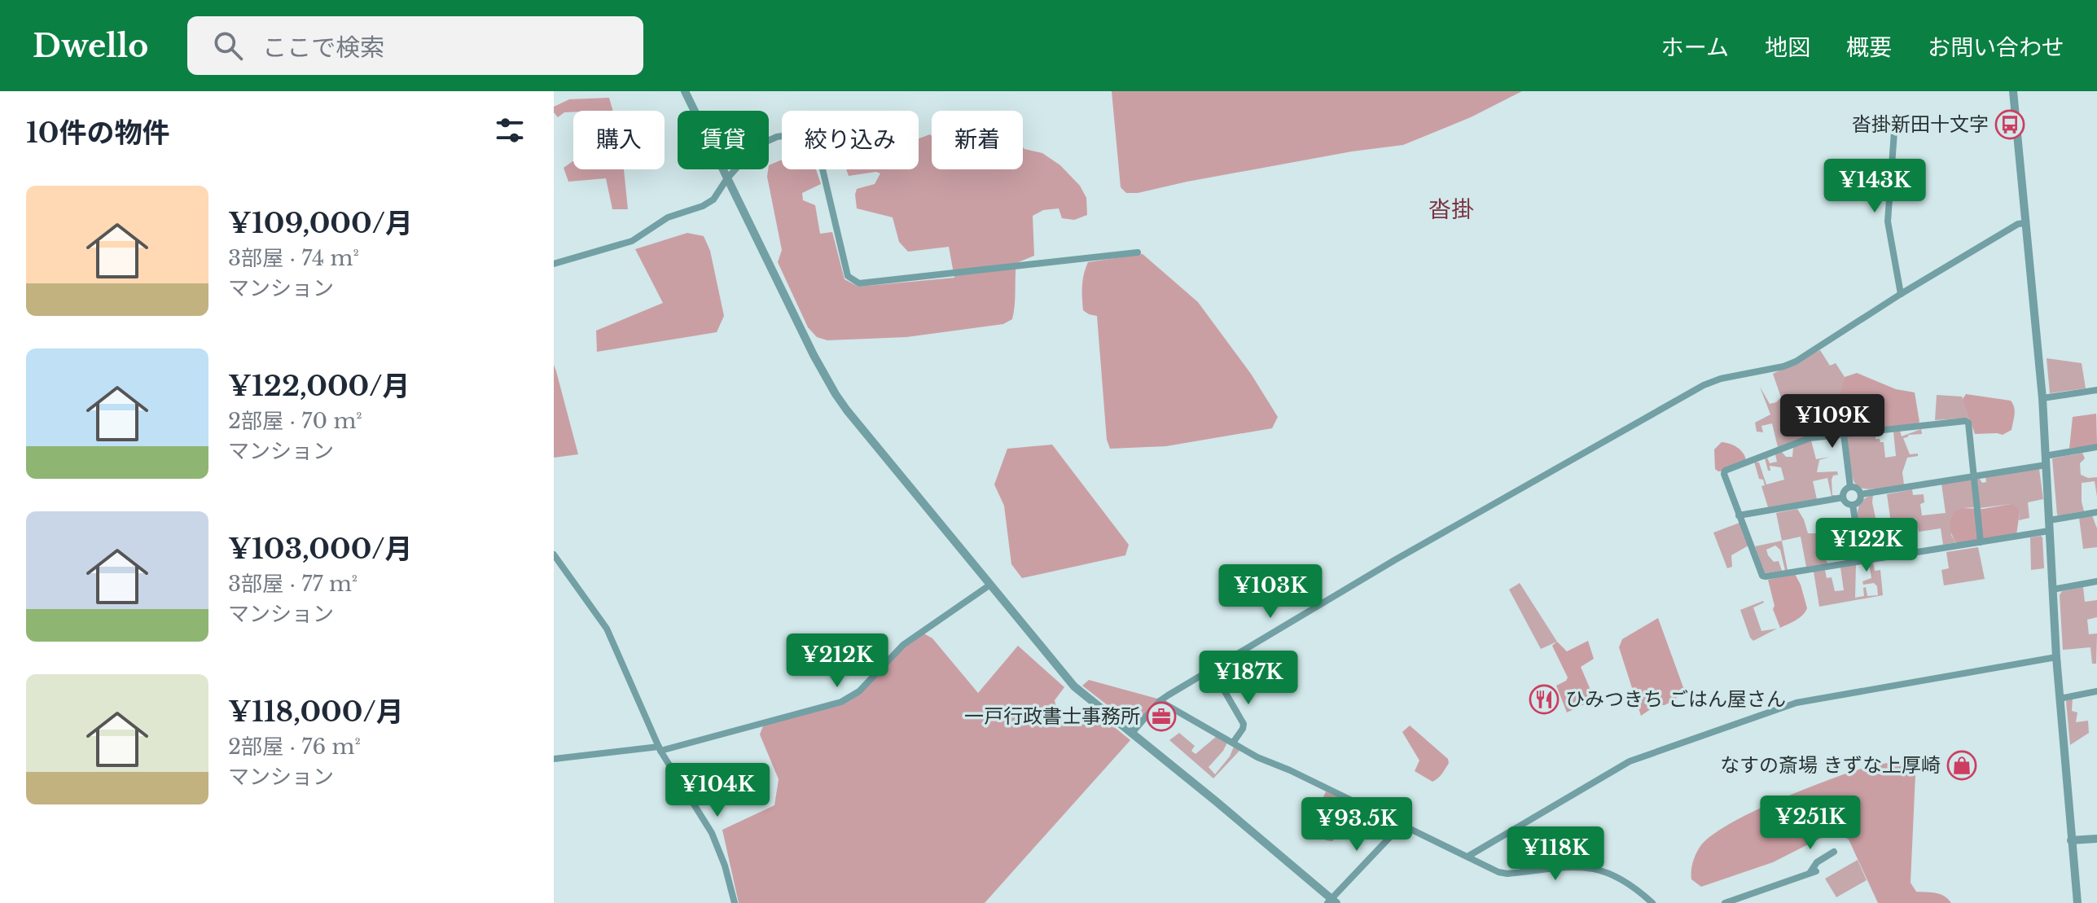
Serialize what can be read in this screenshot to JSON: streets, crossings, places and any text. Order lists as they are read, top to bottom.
{
  "districts": ["沓掛"],
  "places": {
    "bus stop": ["沓掛新田十文字"],
    "restaurant": ["ひみつきち ごはん屋さん"],
    "office": ["一戸行政書士事務所"],
    "shop": ["なすの斎場 きずな上厚崎"]
  },
  "page": {
    "header": "Dwello",
    "search": "ここで検索",
    "nav": [
      "ホーム",
      "地図",
      "概要",
      "お問い合わせ"
    ],
    "heading": "10件の物件",
    "chip": [
      "購入",
      "賃貸",
      "絞り込み",
      "新着"
    ],
    "price": [
      "¥143K",
      "¥109K",
      "¥122K",
      "¥103K",
      "¥212K",
      "¥187K",
      "¥104K",
      "¥251K",
      "¥93.5K",
      "¥118K"
    ],
    "list": [
      {
        "name": "¥109,000/月",
        "note": "3部屋 · 74 m² · マンション"
      },
      {
        "name": "¥122,000/月",
        "note": "2部屋 · 70 m² · マンション"
      },
      {
        "name": "¥103,000/月",
        "note": "3部屋 · 77 m² · マンション"
      },
      {
        "name": "¥118,000/月",
        "note": "2部屋 · 76 m² · マンション"
      }
    ]
  }
}
